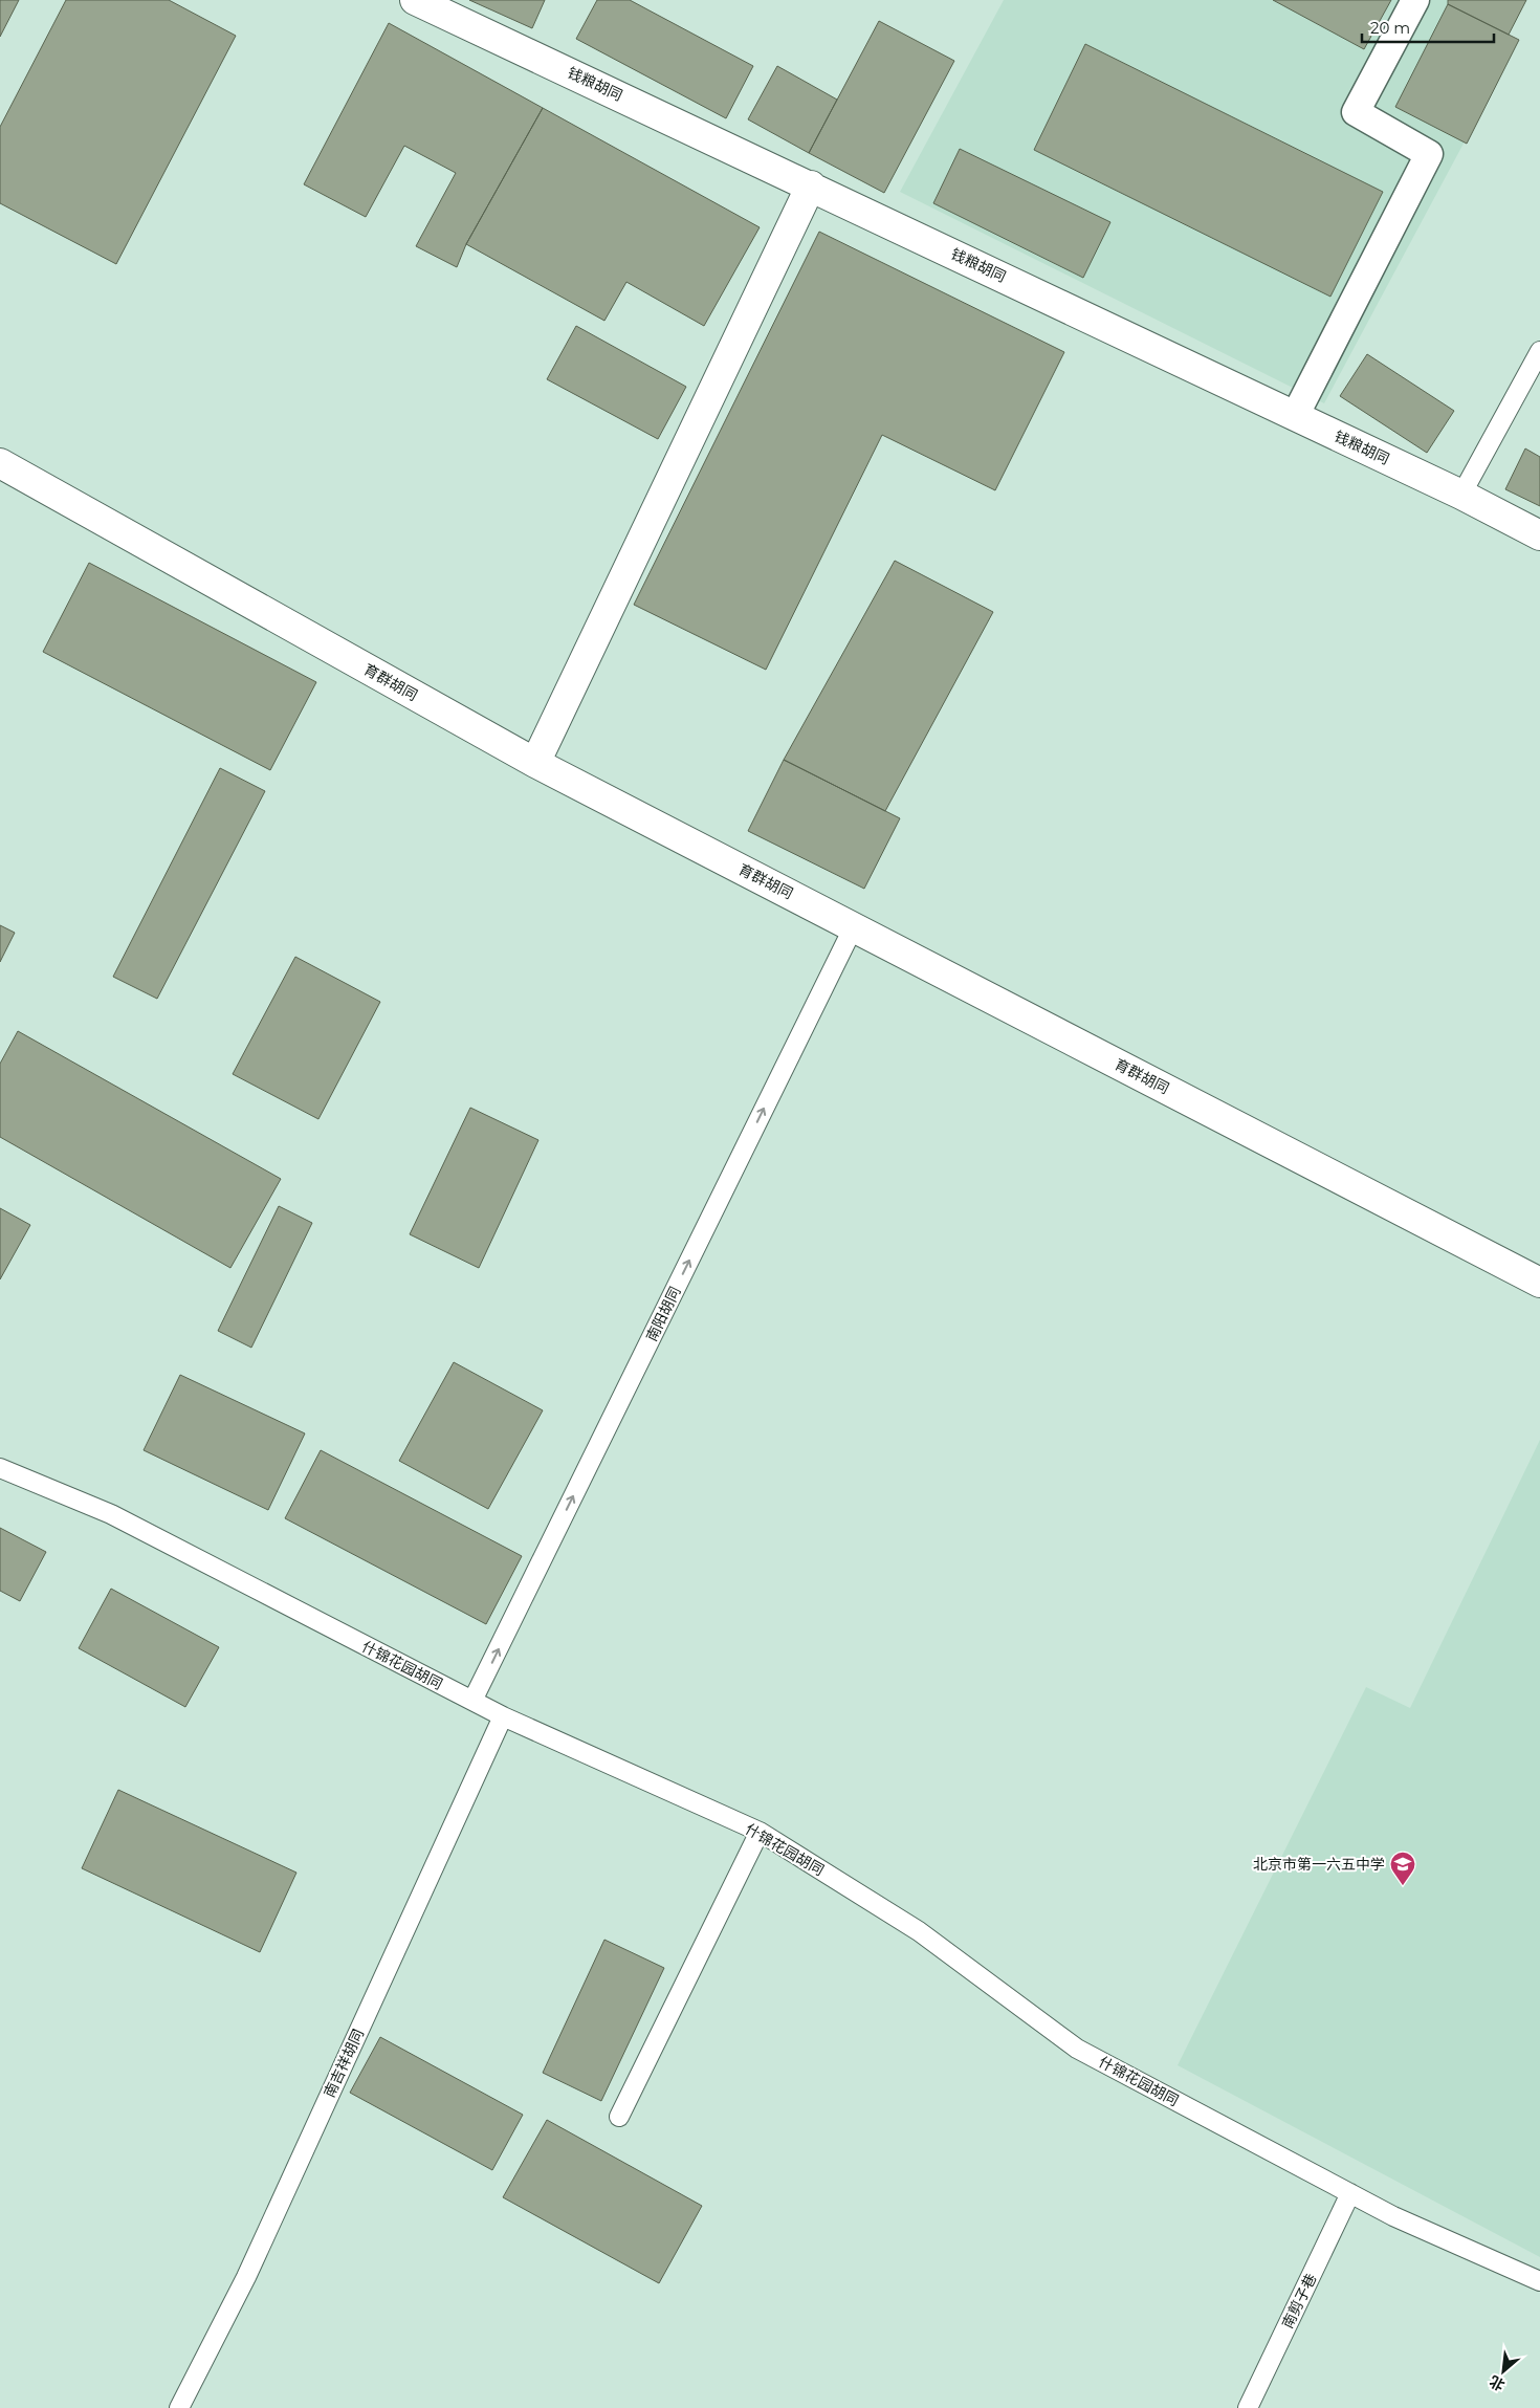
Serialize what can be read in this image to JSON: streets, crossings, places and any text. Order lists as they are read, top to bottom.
{
  "streets": {
    "street": ["钱粮胡同", "育群胡同"],
    "lane": [
      "南阳胡同",
      "什锦花园胡同",
      "南吉祥胡同",
      "南剪子巷"
    ]
  },
  "crossings": [
    ["育群胡同", "南阳胡同"],
    ["南阳胡同", "什锦花园胡同"],
    ["什锦花园胡同", "南吉祥胡同"],
    ["什锦花园胡同", "南剪子巷"]
  ],
  "one_way": ["南阳胡同"],
  "places": {
    "school or university": ["北京市第一六五中学"]
  },
  "scale_bar": "20 m",
  "north": "bottom left"
}
